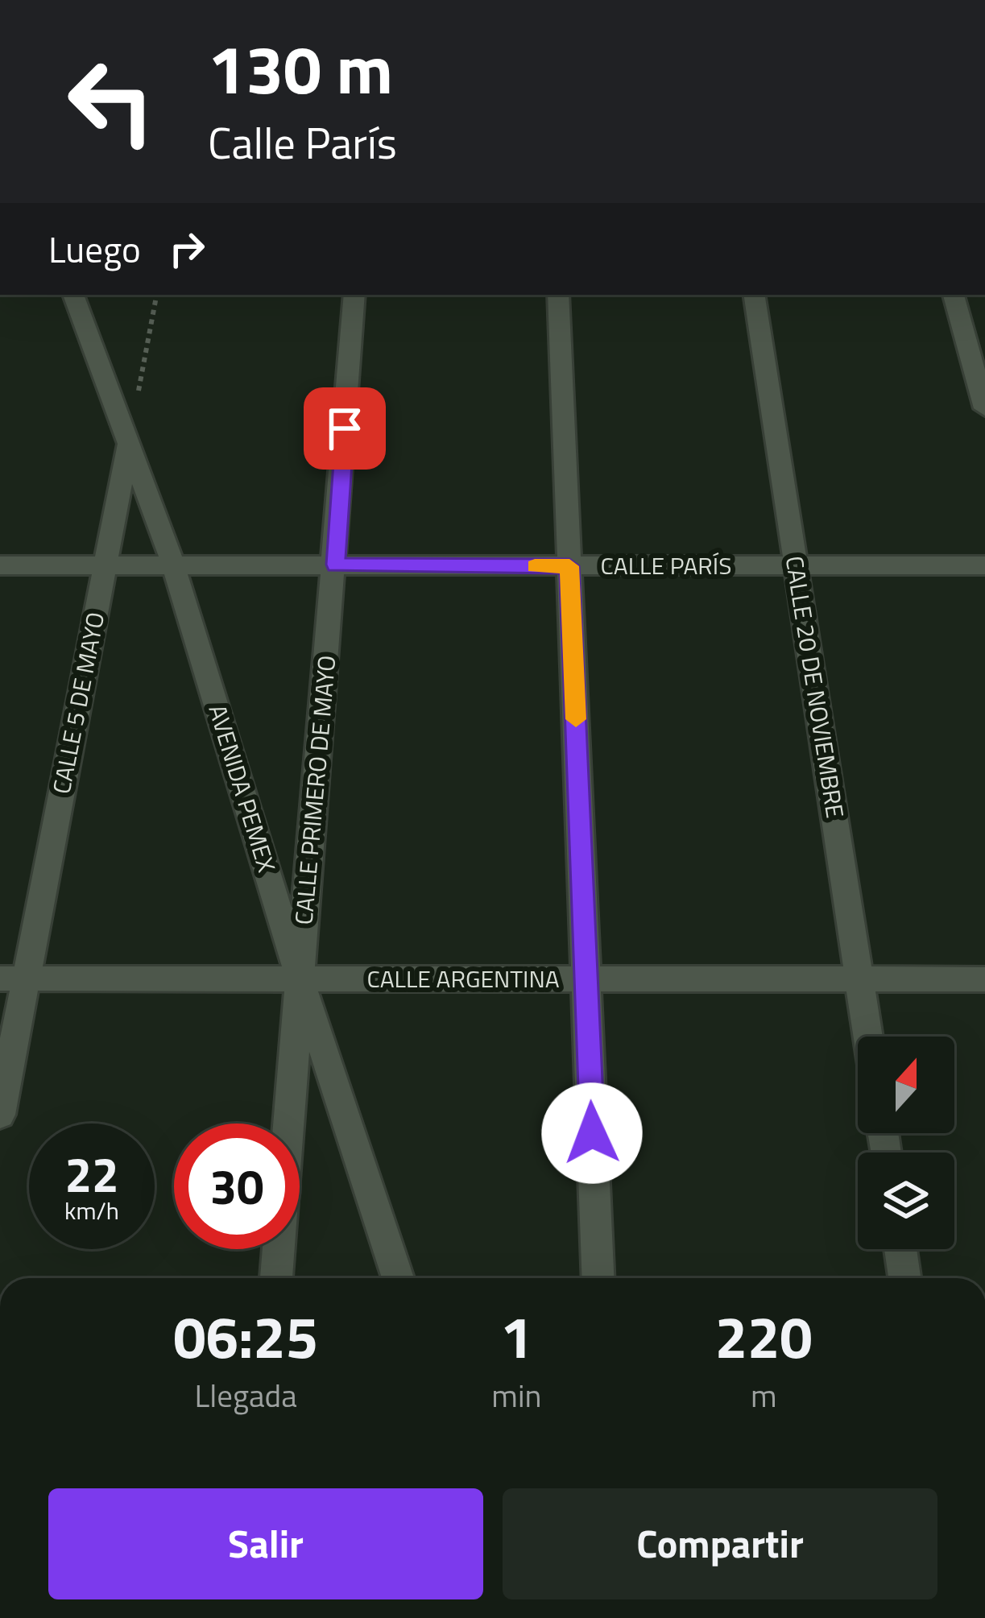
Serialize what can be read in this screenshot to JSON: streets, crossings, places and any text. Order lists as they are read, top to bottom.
{
  "streets": {
    "street": [
      "CALLE PARÍS",
      "CALLE 20 DE NOVIEMBRE",
      "CALLE 5 DE MAYO",
      "AVENIDA PEMEX",
      "CALLE PRIMERO DE MAYO",
      "CALLE ARGENTINA"
    ]
  },
  "crossings": [
    ["CALLE PARÍS", "CALLE 20 DE NOVIEMBRE"],
    ["CALLE PARÍS", "CALLE 5 DE MAYO"],
    ["CALLE PARÍS", "AVENIDA PEMEX"],
    ["CALLE PARÍS", "CALLE PRIMERO DE MAYO"],
    ["CALLE 20 DE NOVIEMBRE", "CALLE ARGENTINA"],
    ["CALLE 5 DE MAYO", "AVENIDA PEMEX"],
    ["CALLE 5 DE MAYO", "CALLE ARGENTINA"],
    ["AVENIDA PEMEX", "CALLE PRIMERO DE MAYO"],
    ["AVENIDA PEMEX", "CALLE ARGENTINA"],
    ["CALLE PRIMERO DE MAYO", "CALLE ARGENTINA"]
  ],
  "north": "top",
  "page": {
    "turn": ["130 m", "Calle París"],
    "then": "Luego",
    "speed": "22 km/h",
    "limit": "30",
    "eta": [
      "06:25",
      "Llegada",
      "1",
      "min",
      "220",
      "m"
    ],
    "buttons": ["Salir", "Compartir"]
  }
}
